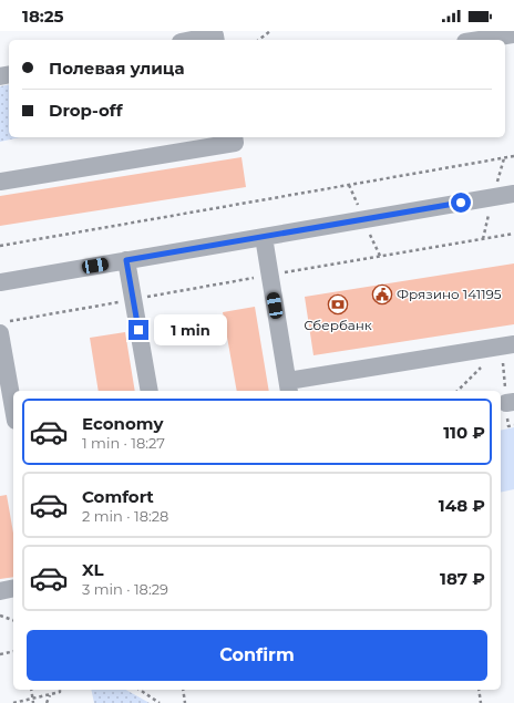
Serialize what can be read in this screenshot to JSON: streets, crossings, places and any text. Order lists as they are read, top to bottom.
{
  "places": {
    "public building": ["Фрязино 141195"],
    "bank": ["Сбербанк"]
  },
  "page": {
    "status": "18:25",
    "banner": ["Полевая улица", "Drop-off"],
    "bubble": "1 min",
    "list": [
      {
        "name": "Economy",
        "note": "1 min · 18:27",
        "value": "110 ₽"
      },
      {
        "name": "Comfort",
        "note": "2 min · 18:28",
        "value": "148 ₽"
      },
      {
        "name": "XL",
        "note": "3 min · 18:29",
        "value": "187 ₽"
      }
    ],
    "buttons": "Confirm"
  }
}
